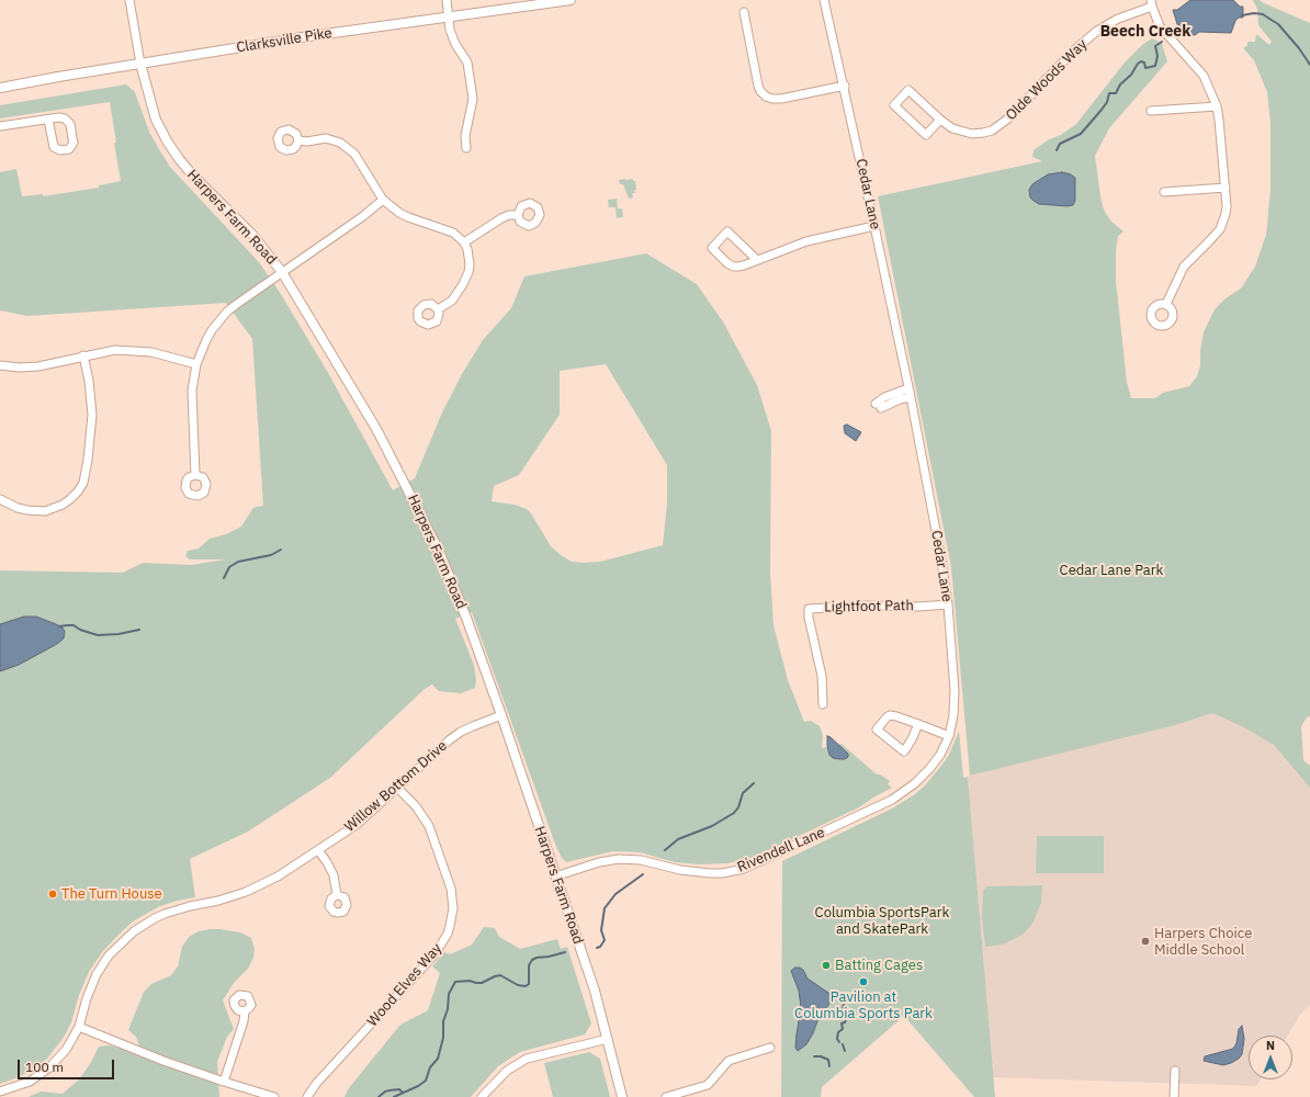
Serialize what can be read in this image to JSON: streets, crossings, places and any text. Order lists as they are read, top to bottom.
{
  "streets": {
    "main road": ["Clarksville Pike", "Harpers Farm Road"],
    "street": [
      "Olde Woods Way",
      "Cedar Lane",
      "Lightfoot Path",
      "Willow Bottom Drive",
      "Rivendell Lane",
      "Wood Elves Way"
    ]
  },
  "crossings": [
    ["Clarksville Pike", "Harpers Farm Road"],
    ["Cedar Lane", "Lightfoot Path"],
    ["Cedar Lane", "Rivendell Lane"],
    ["Harpers Farm Road", "Willow Bottom Drive"],
    ["Harpers Farm Road", "Rivendell Lane"],
    ["Willow Bottom Drive", "Wood Elves Way"]
  ],
  "districts": ["Beech Creek"],
  "parks": ["Cedar Lane Park", "Columbia SportsPark and SkatePark"],
  "places": [
    "The Turn House",
    "Harpers Choice Middle School",
    "Batting Cages",
    "Pavilion at Columbia Sports Park"
  ],
  "scale_bar": "100 m",
  "north": "top"
}
